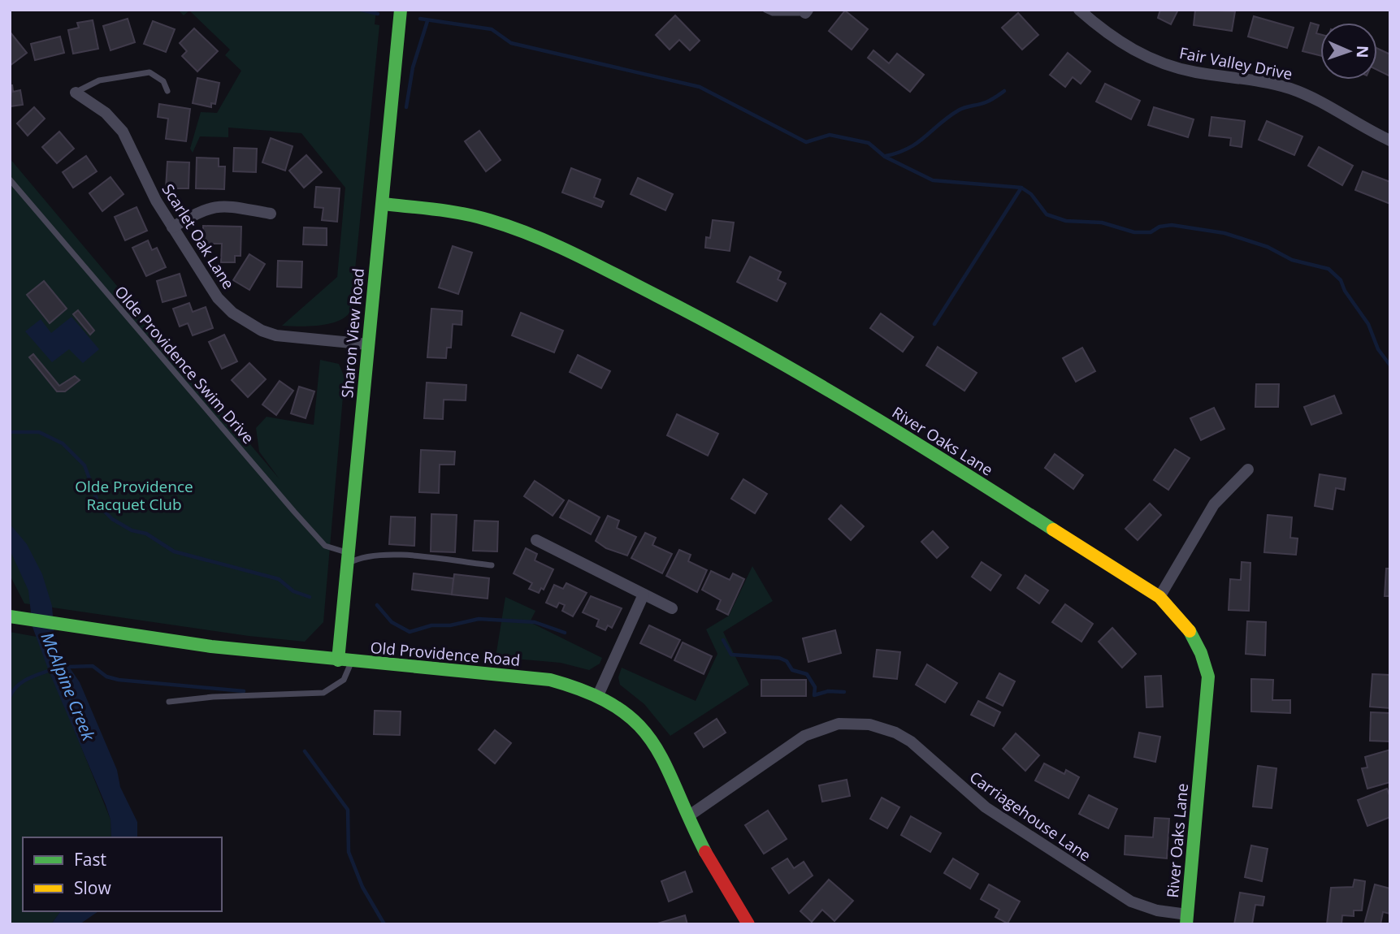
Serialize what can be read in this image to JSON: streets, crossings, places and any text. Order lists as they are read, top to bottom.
{
  "streets": {
    "street": [
      "Fair Valley Drive",
      "Scarlet Oak Lane",
      "Sharon View Road",
      "River Oaks Lane",
      "Old Providence Road",
      "Carriagehouse Lane"
    ],
    "lane": ["Olde Providence Swim Drive"]
  },
  "crossings": [
    ["Scarlet Oak Lane", "Sharon View Road"],
    ["Sharon View Road", "Olde Providence Swim Drive"],
    ["Sharon View Road", "River Oaks Lane"],
    ["Sharon View Road", "Old Providence Road"],
    ["River Oaks Lane", "Carriagehouse Lane"],
    ["Old Providence Road", "Carriagehouse Lane"]
  ],
  "water": ["McAlpine Creek"],
  "parks": ["Olde Providence Racquet Club"],
  "legend": ["Fast", "Slow"],
  "north": "right"
}
